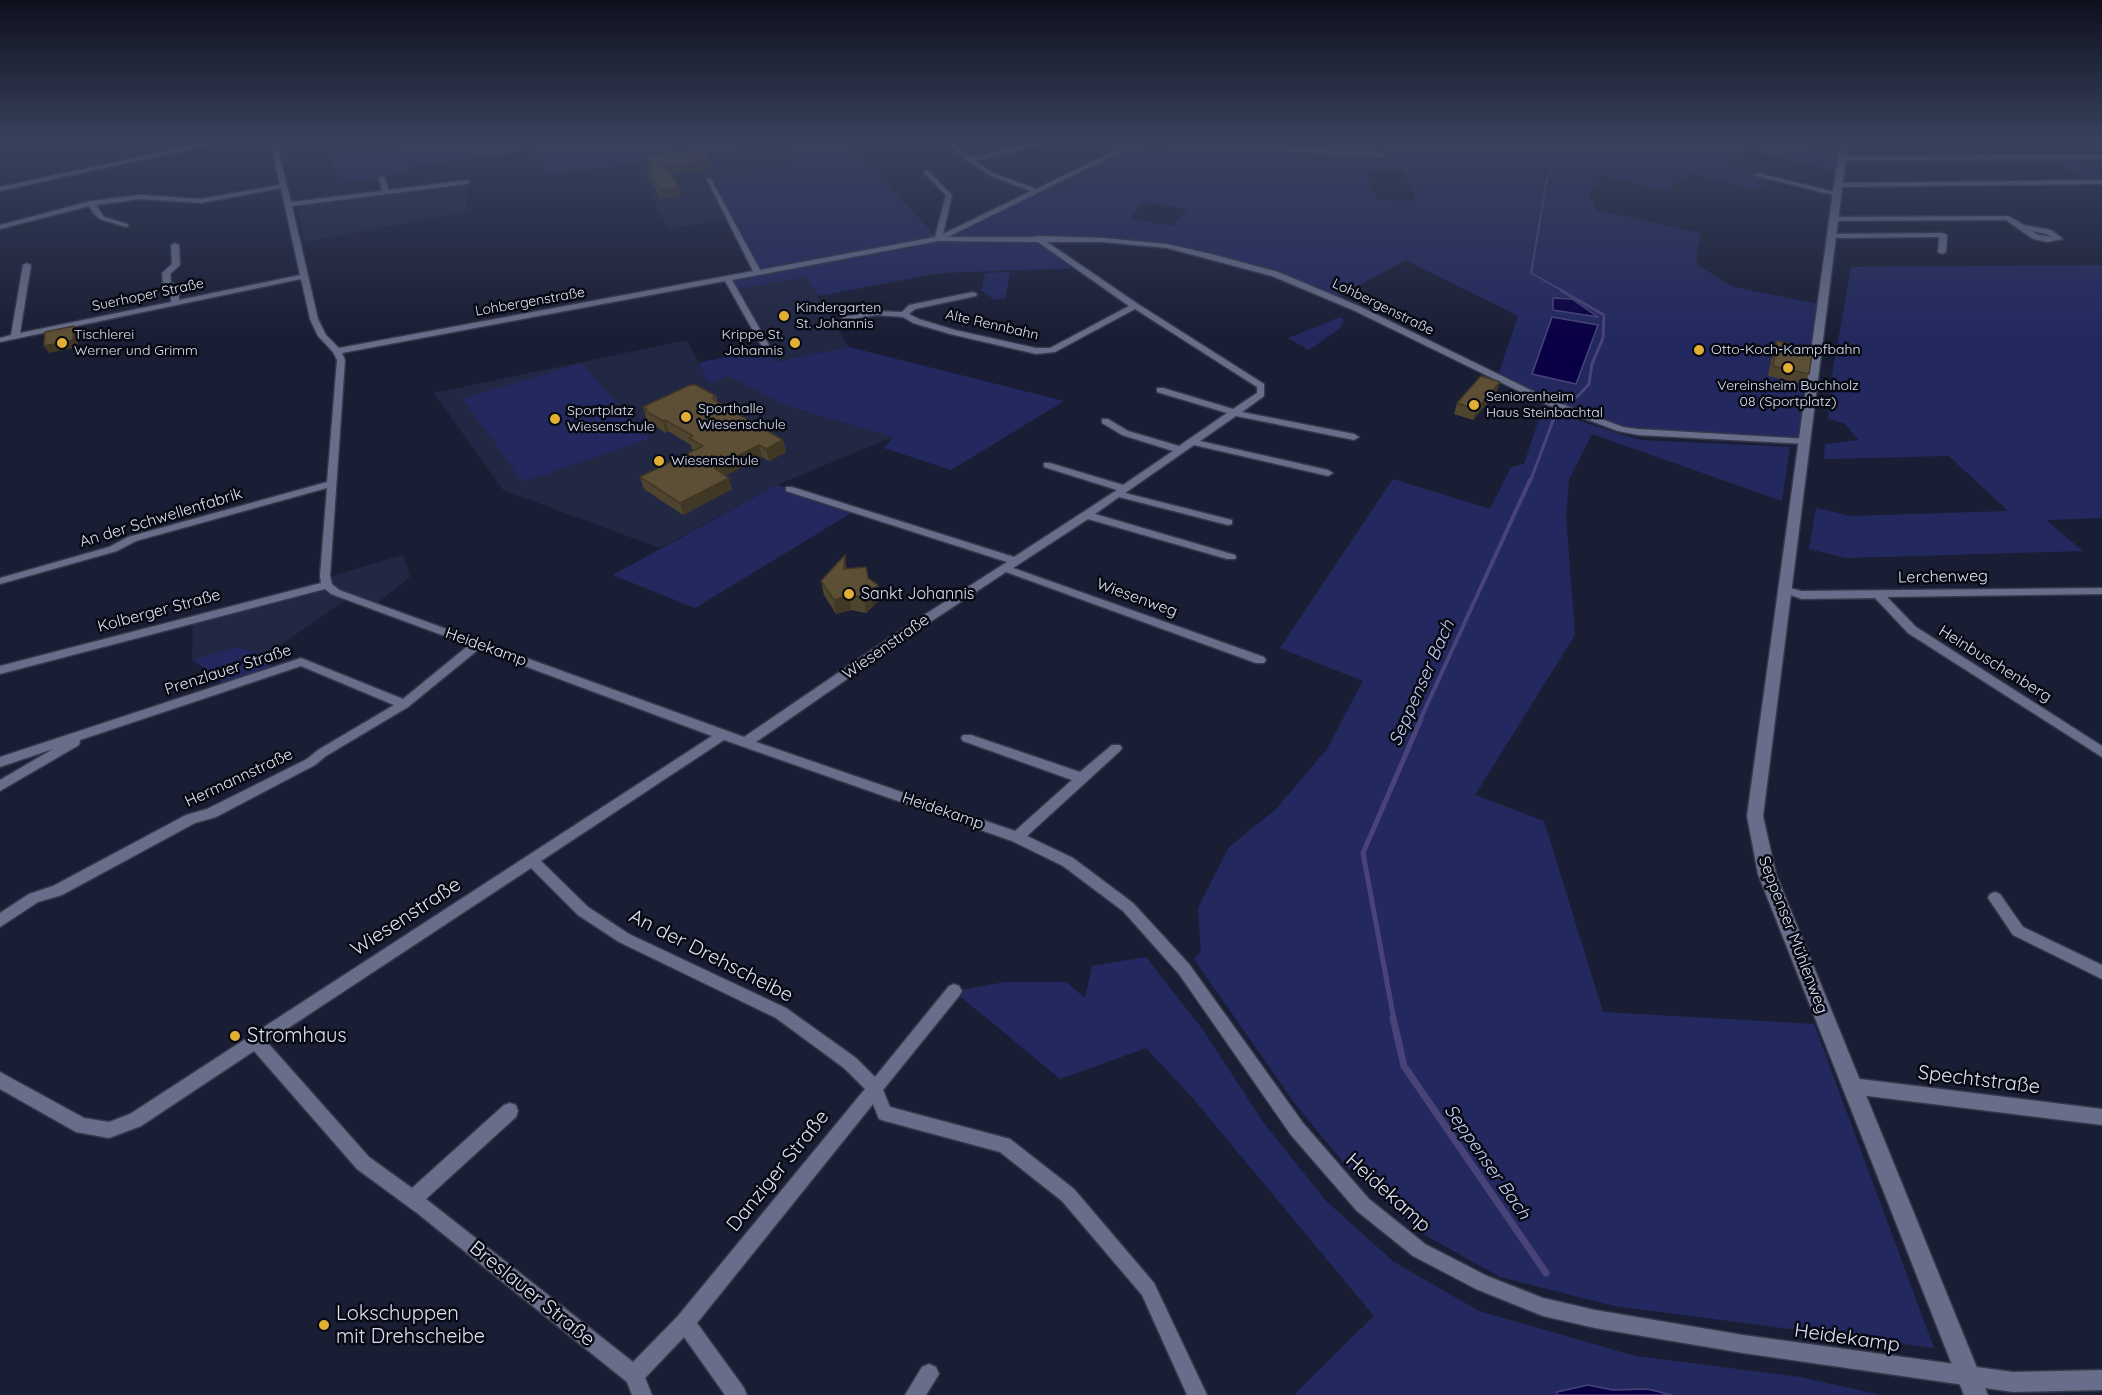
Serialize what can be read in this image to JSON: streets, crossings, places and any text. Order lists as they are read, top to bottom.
{
  "streets": {
    "street": [
      "Suerhoper Straße",
      "Lohbergenstraße",
      "Alte Rennbahn",
      "An der Schwellenfabrik",
      "Lerchenweg",
      "Wiesenweg",
      "Kolberger Straße",
      "Heidekamp",
      "Wiesenstraße",
      "Heinbuschenberg",
      "Prenzlauer Straße",
      "Hermannstraße",
      "Seppenser Mühlenweg",
      "An der Drehscheibe",
      "Spechtstraße",
      "Danziger Straße",
      "Breslauer Straße"
    ]
  },
  "crossings": [
    ["Lohbergenstraße", "Wiesenstraße"],
    ["Lohbergenstraße", "Seppenser Mühlenweg"],
    ["Alte Rennbahn", "Wiesenstraße"],
    ["Lerchenweg", "Heinbuschenberg"],
    ["Lerchenweg", "Seppenser Mühlenweg"],
    ["Wiesenweg", "Wiesenstraße"],
    ["Kolberger Straße", "Heidekamp"],
    ["Heidekamp", "Wiesenstraße"],
    ["Heidekamp", "Hermannstraße"],
    ["Heidekamp", "Seppenser Mühlenweg"],
    ["Wiesenstraße", "An der Drehscheibe"],
    ["Wiesenstraße", "Breslauer Straße"],
    ["Prenzlauer Straße", "Hermannstraße"],
    ["Seppenser Mühlenweg", "Spechtstraße"],
    ["An der Drehscheibe", "Danziger Straße"],
    ["Danziger Straße", "Breslauer Straße"]
  ],
  "water": ["Seppenser Bach"],
  "places": [
    "Kindergarten St. Johannis",
    "Tischlerei Werner und Grimm",
    "Krippe St. Johannis",
    "Otto-Koch-Kampfbahn",
    "Vereinsheim Buchholz 08 (Sportplatz)",
    "Seniorenheim Haus Steinbachtal",
    "Sporthalle Wiesenschule",
    "Sportplatz Wiesenschule",
    "Wiesenschule",
    "Sankt Johannis",
    "Stromhaus",
    "Lokschuppen mit Drehscheibe"
  ]
}
